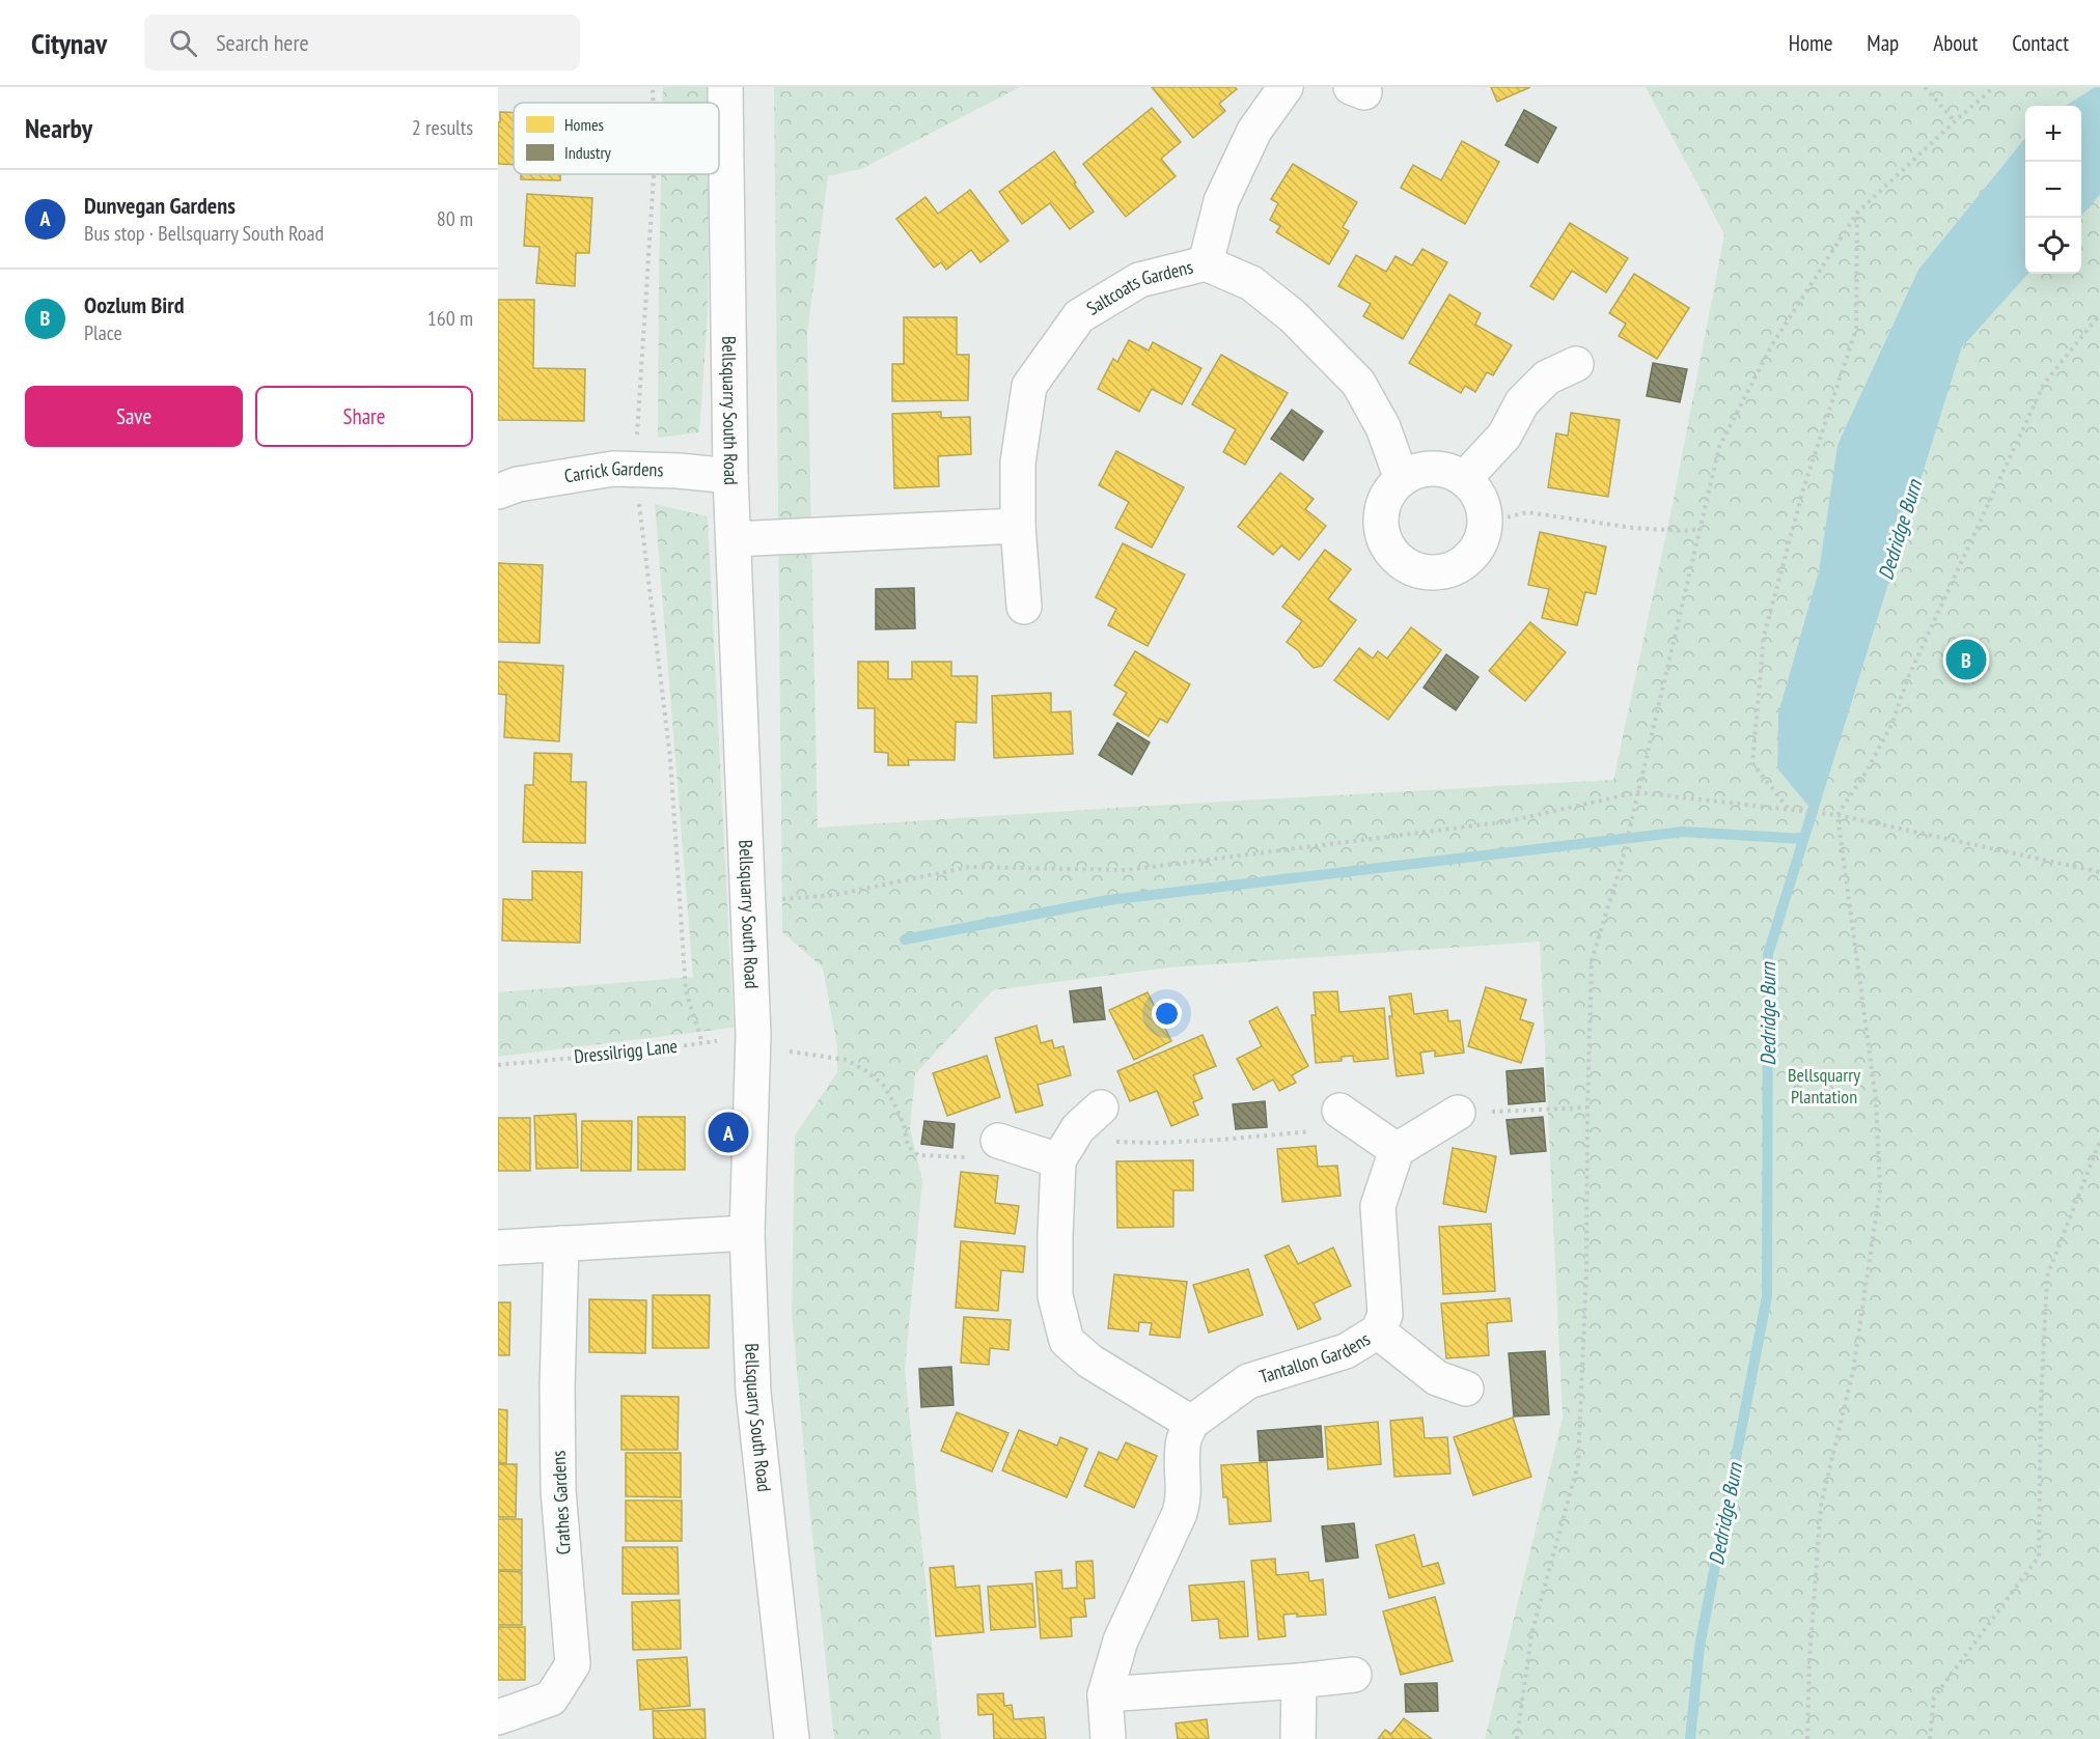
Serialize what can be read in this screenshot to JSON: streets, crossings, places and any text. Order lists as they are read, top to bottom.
{
  "streets": {
    "street": [
      "Saltcoats Gardens",
      "Bellsquarry South Road",
      "Carrick Gardens",
      "Tantallon Gardens",
      "Crathes Gardens"
    ],
    "path": ["Dressilrigg Lane"]
  },
  "crossings": [
    ["Bellsquarry South Road", "Carrick Gardens"],
    ["Bellsquarry South Road", "Dressilrigg Lane"]
  ],
  "water": ["Dedridge Burn"],
  "parks": ["Bellsquarry Plantation"],
  "legend": ["Homes", "Industry"],
  "page": {
    "header": "Citynav",
    "search": "Search here",
    "nav": [
      "Home",
      "Map",
      "About",
      "Contact"
    ],
    "heading": ["Nearby", "2 results"],
    "map_buttons": ["+", "−"],
    "list": [
      {
        "mark": "A",
        "name": "Dunvegan Gardens",
        "note": "Bus stop · Bellsquarry South Road",
        "value": "80 m"
      },
      {
        "mark": "B",
        "name": "Oozlum Bird",
        "note": "Place",
        "value": "160 m"
      }
    ],
    "buttons": ["Save", "Share"],
    "pins": ["B", "A"]
  }
}
